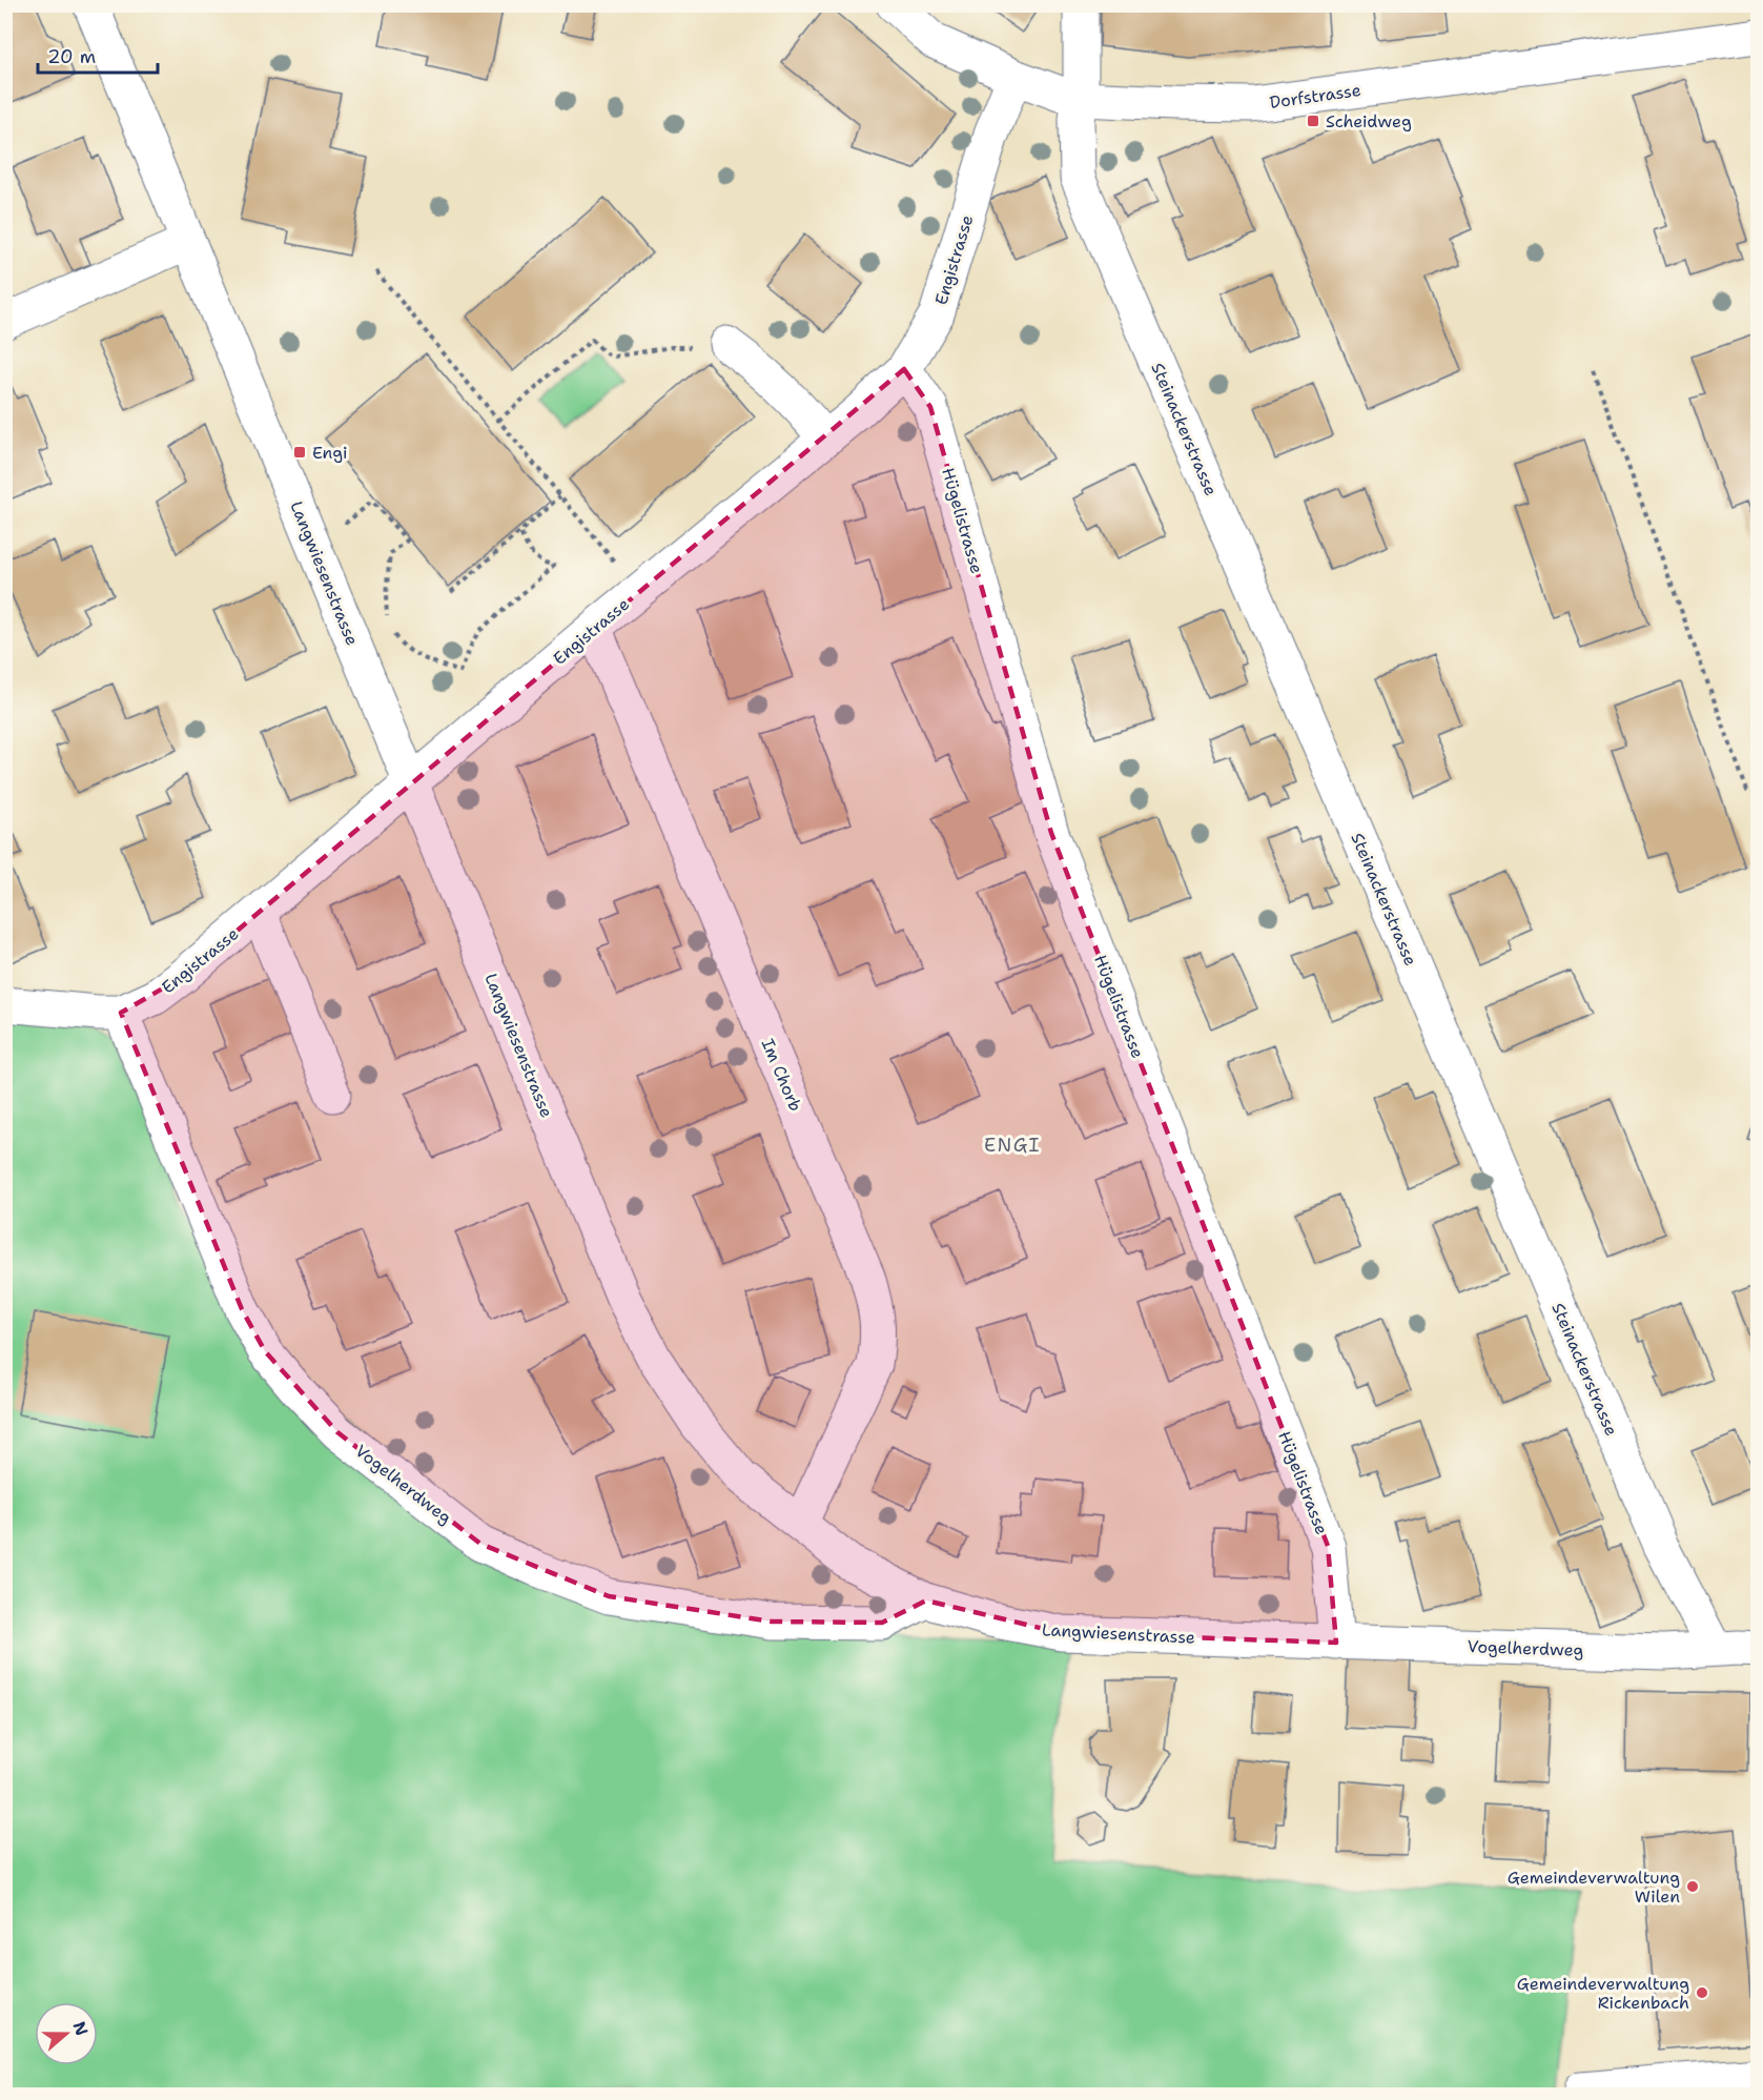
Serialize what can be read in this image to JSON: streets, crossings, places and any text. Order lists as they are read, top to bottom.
{
  "streets": {
    "street": [
      "Dorfstrasse",
      "Engistrasse",
      "Steinackerstrasse",
      "Hügelistrasse",
      "Langwiesenstrasse",
      "Im Chorb",
      "Vogelherdweg"
    ]
  },
  "crossings": [
    ["Dorfstrasse", "Engistrasse"],
    ["Dorfstrasse", "Steinackerstrasse"],
    ["Engistrasse", "Hügelistrasse"],
    ["Engistrasse", "Langwiesenstrasse"],
    ["Engistrasse", "Im Chorb"],
    ["Engistrasse", "Vogelherdweg"],
    ["Steinackerstrasse", "Vogelherdweg"],
    ["Hügelistrasse", "Langwiesenstrasse"],
    ["Hügelistrasse", "Vogelherdweg"],
    ["Langwiesenstrasse", "Im Chorb"],
    ["Langwiesenstrasse", "Vogelherdweg"]
  ],
  "districts": ["ENGI"],
  "places": {
    "transit": ["Scheidweg", "Engi"],
    "other": ["Gemeindeverwaltung Wilen", "Gemeindeverwaltung Rickenbach"]
  },
  "scale_bar": "20 m",
  "north": "right"
}
